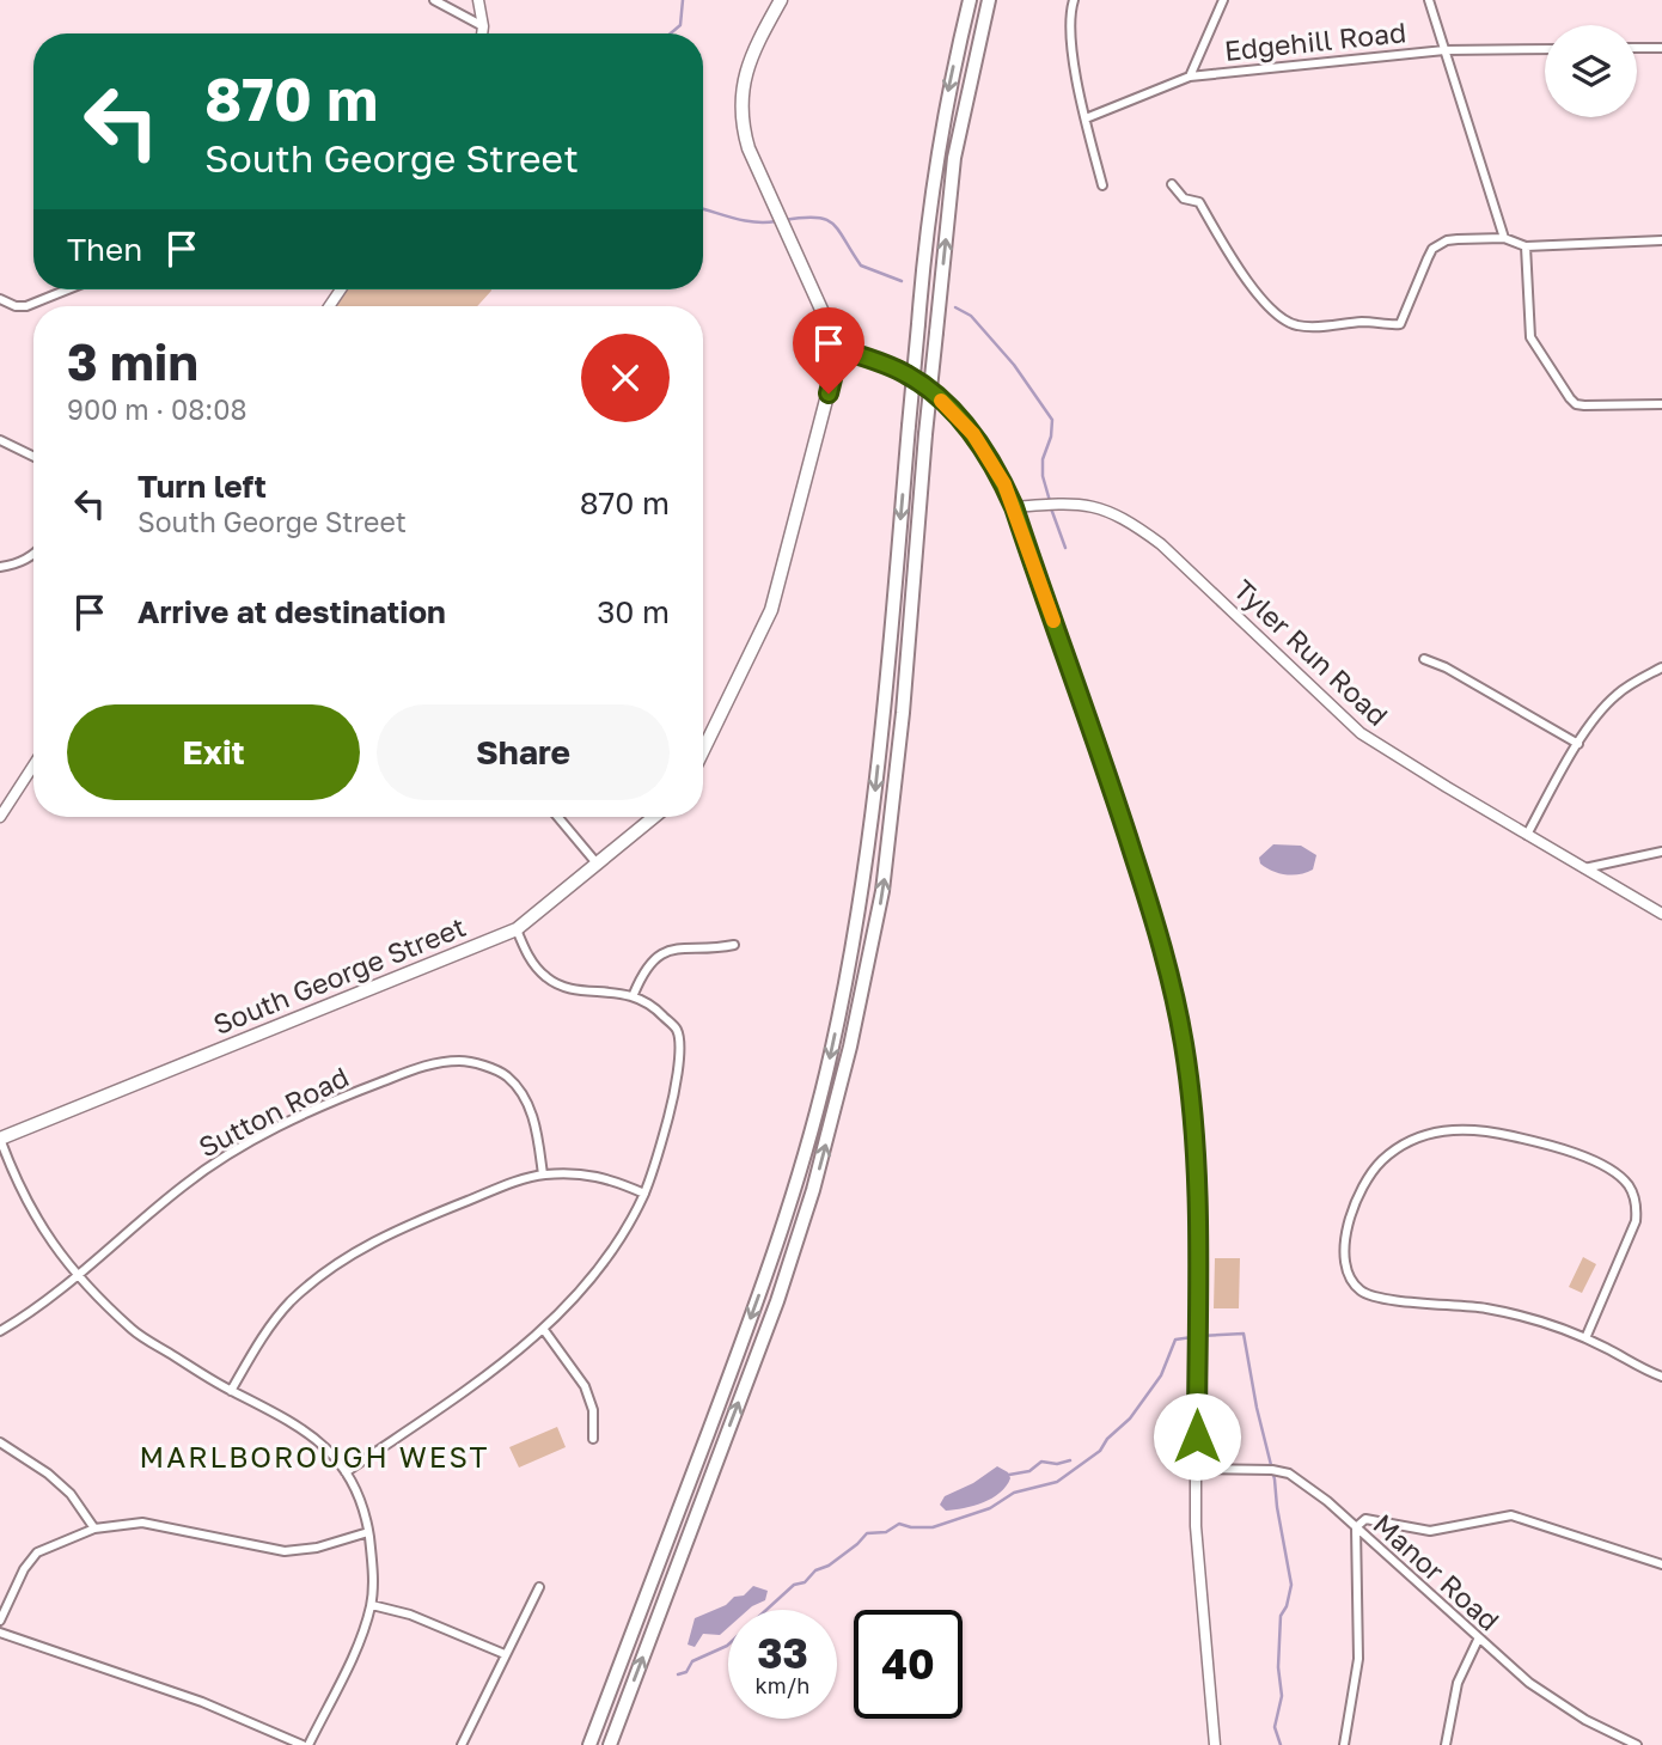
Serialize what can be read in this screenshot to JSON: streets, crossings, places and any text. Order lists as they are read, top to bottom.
{
  "streets": {
    "main road": ["South George Street"],
    "street": [
      "Edgehill Road",
      "Tyler Run Road",
      "Sutton Road",
      "Manor Road"
    ]
  },
  "districts": ["MARLBOROUGH WEST"],
  "page": {
    "turn": ["870 m", "South George Street"],
    "then": "Then",
    "heading": ["3 min", "900 m · 08:08"],
    "list": [
      {
        "name": "Turn left",
        "note": "South George Street",
        "value": "870 m"
      },
      {
        "name": "Arrive at destination",
        "value": "30 m"
      }
    ],
    "buttons": ["Exit", "Share"],
    "speed": "33 km/h",
    "limit": "40"
  }
}
